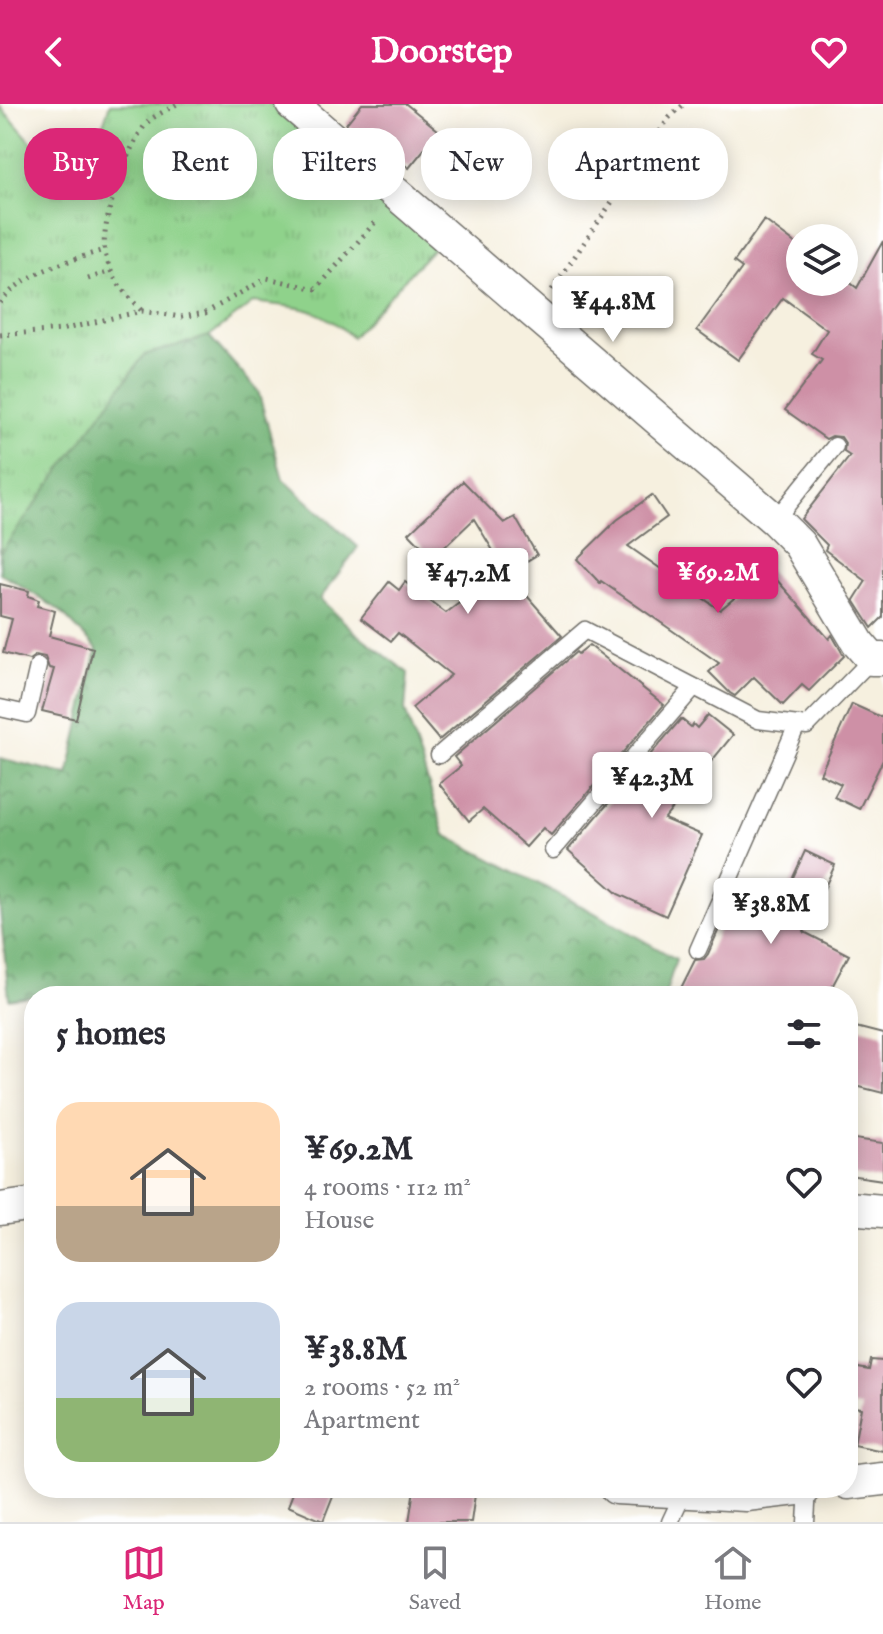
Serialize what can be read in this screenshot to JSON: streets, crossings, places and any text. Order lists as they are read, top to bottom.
{
  "page": {
    "header": "Doorstep",
    "chip": [
      "Buy",
      "Rent",
      "Filters",
      "New",
      "Apartment"
    ],
    "price": [
      "¥44.8M",
      "¥69.2M",
      "¥47.2M",
      "¥42.3M",
      "¥38.8M"
    ],
    "heading": "5 homes",
    "list": [
      {
        "name": "¥69.2M",
        "note": "4 rooms · 112 m² · House"
      },
      {
        "name": "¥38.8M",
        "note": "2 rooms · 52 m² · Apartment"
      }
    ],
    "tabs": ["Map", "Saved", "Home"]
  }
}
